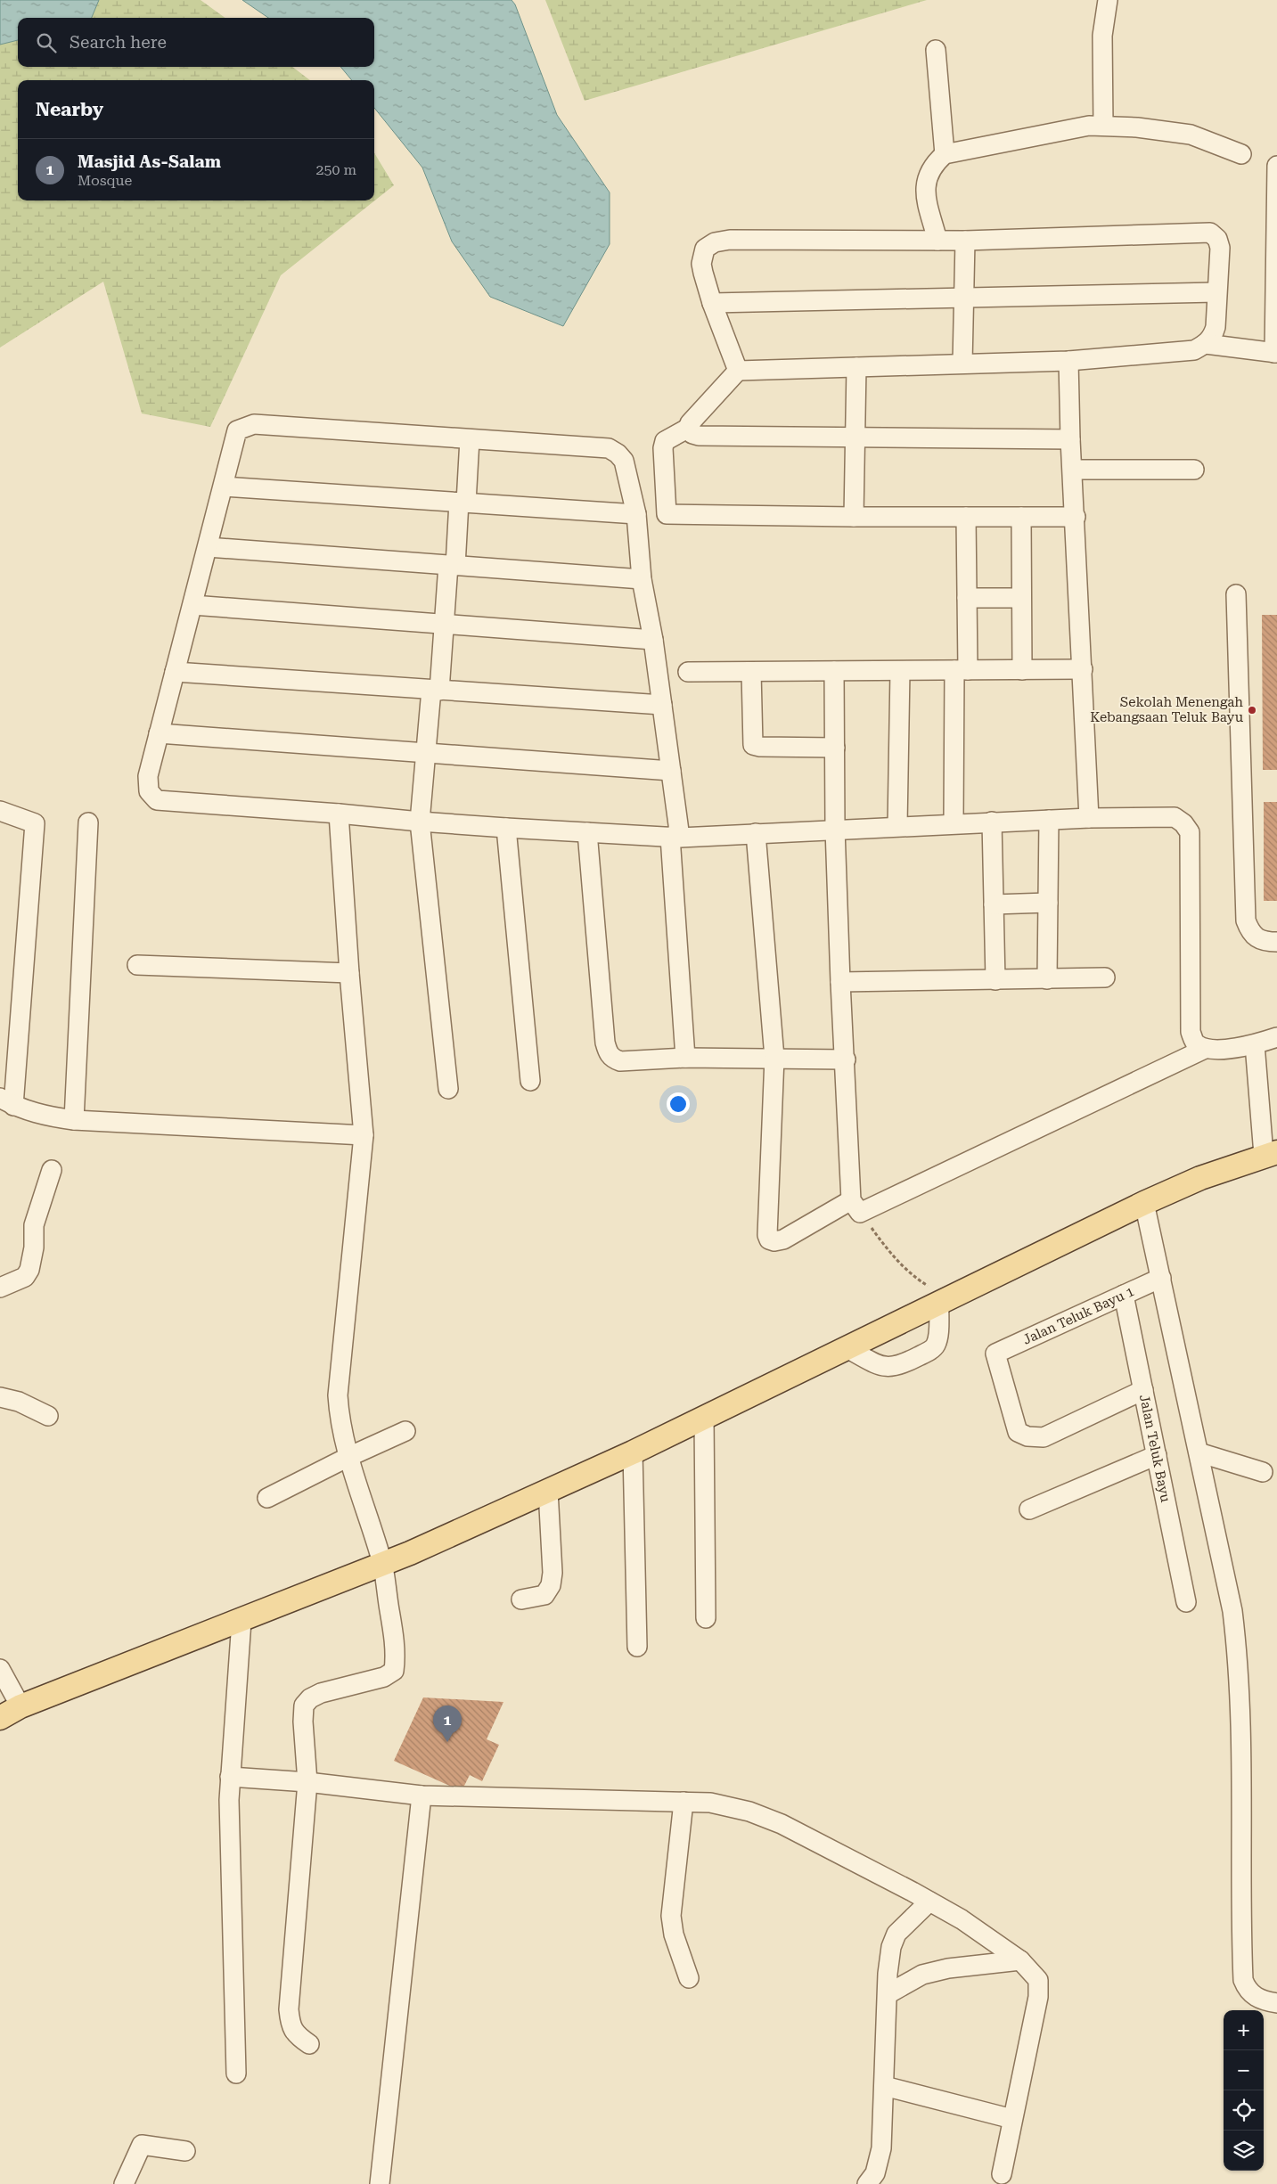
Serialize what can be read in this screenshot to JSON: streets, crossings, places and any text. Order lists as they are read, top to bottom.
{
  "streets": {
    "street": ["Jalan Teluk Bayu 1", "Jalan Teluk Bayu"]
  },
  "crossings": [
    ["Jalan Teluk Bayu 1", "Jalan Teluk Bayu"]
  ],
  "places": ["Sekolah Menengah Kebangsaan Teluk Bayu"],
  "page": {
    "search": "Search here",
    "heading": "Nearby",
    "list": [
      {
        "mark": "1",
        "name": "Masjid As-Salam",
        "note": "Mosque",
        "value": "250 m"
      }
    ],
    "pins": "1",
    "map_buttons": ["+", "−"]
  }
}
